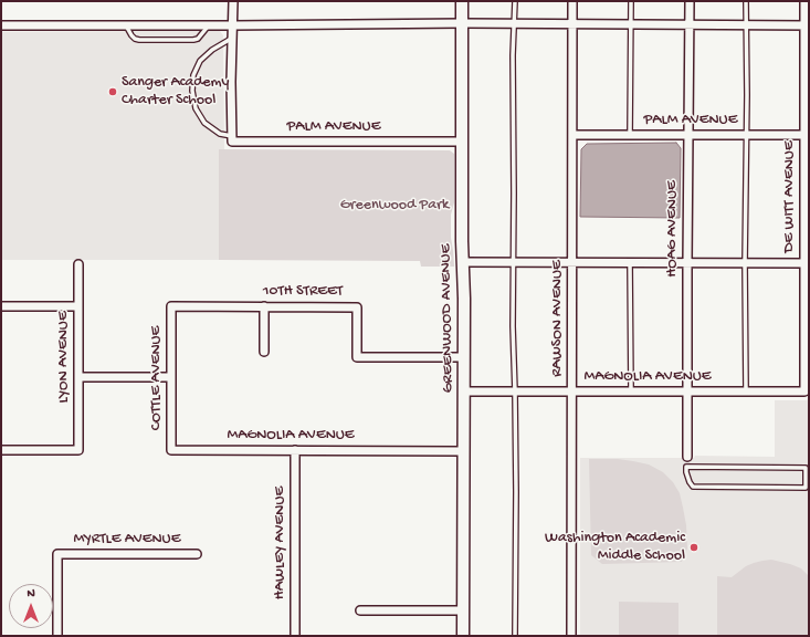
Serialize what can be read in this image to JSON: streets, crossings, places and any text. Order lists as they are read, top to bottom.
{
  "streets": {
    "street": [
      "PALM AVENUE",
      "DE WITT AVENUE",
      "HOAG AVENUE",
      "10TH STREET",
      "GREENWOOD AVENUE",
      "RAWSON AVENUE",
      "LYON AVENUE",
      "MAGNOLIA AVENUE",
      "COTTLE AVENUE",
      "MYRTLE AVENUE",
      "HAWLEY AVENUE"
    ]
  },
  "crossings": [
    ["PALM AVENUE", "DE WITT AVENUE"],
    ["PALM AVENUE", "HOAG AVENUE"],
    ["PALM AVENUE", "GREENWOOD AVENUE"],
    ["PALM AVENUE", "RAWSON AVENUE"],
    ["DE WITT AVENUE", "MAGNOLIA AVENUE"],
    ["HOAG AVENUE", "MAGNOLIA AVENUE"],
    ["10TH STREET", "GREENWOOD AVENUE"],
    ["10TH STREET", "COTTLE AVENUE"],
    ["GREENWOOD AVENUE", "MAGNOLIA AVENUE"],
    ["RAWSON AVENUE", "MAGNOLIA AVENUE"],
    ["MAGNOLIA AVENUE", "COTTLE AVENUE"],
    ["MAGNOLIA AVENUE", "HAWLEY AVENUE"]
  ],
  "parks": ["Greenwood Park"],
  "places": ["Sanger Academy Charter School", "Washington Academic Middle School"],
  "north": "top"
}
